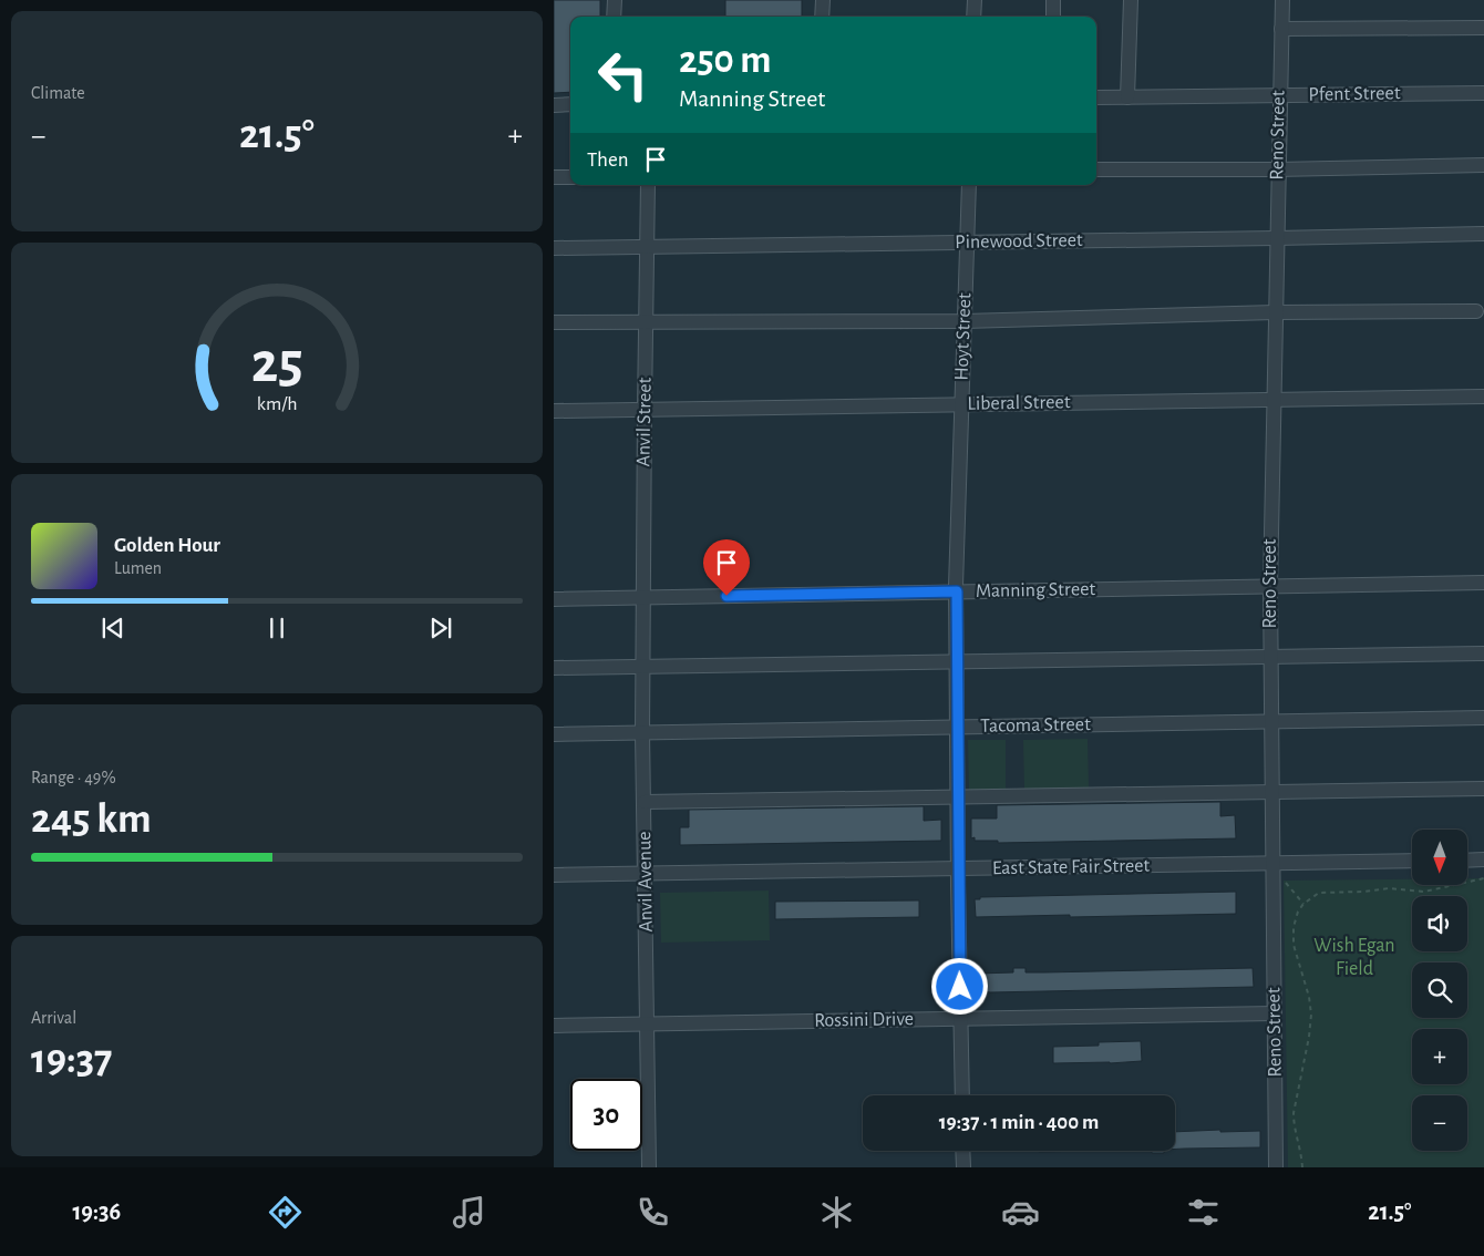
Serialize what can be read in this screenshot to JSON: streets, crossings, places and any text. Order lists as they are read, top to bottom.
{
  "streets": {
    "street": [
      "Pfent Street",
      "Reno Street",
      "Pinewood Street",
      "Hoyt Street",
      "Liberal Street",
      "Anvil Street",
      "Manning Street",
      "Tacoma Street",
      "East State Fair Street",
      "Anvil Avenue",
      "Rossini Drive"
    ]
  },
  "crossings": [
    ["Pfent Street", "Reno Street"],
    ["Reno Street", "Pinewood Street"],
    ["Reno Street", "Liberal Street"],
    ["Reno Street", "Manning Street"],
    ["Reno Street", "Tacoma Street"],
    ["Reno Street", "East State Fair Street"],
    ["Reno Street", "Rossini Drive"],
    ["Pinewood Street", "Hoyt Street"],
    ["Pinewood Street", "Anvil Street"],
    ["Hoyt Street", "Liberal Street"],
    ["Hoyt Street", "Manning Street"],
    ["Hoyt Street", "Tacoma Street"],
    ["Hoyt Street", "East State Fair Street"],
    ["Hoyt Street", "Rossini Drive"],
    ["Liberal Street", "Anvil Street"],
    ["Anvil Street", "Manning Street"],
    ["Anvil Street", "Anvil Avenue"],
    ["Manning Street", "Anvil Avenue"],
    ["Tacoma Street", "Anvil Avenue"],
    ["East State Fair Street", "Anvil Avenue"],
    ["Anvil Avenue", "Rossini Drive"]
  ],
  "parks": ["Wish Egan Field"],
  "north": "bottom",
  "page": {
    "tile": [
      "Climate",
      ["Range · 49%", "245 km"],
      ["Arrival", "19:37"]
    ],
    "turn": ["250 m", "Manning Street"],
    "heat": ["−", "21.5°", "+"],
    "then": "Then",
    "song": ["Golden Hour", "Lumen"],
    "map_buttons": ["+", "−"],
    "limit": "30",
    "trip": "19:37 · 1 min · 400 m",
    "tabs": ["19:36", "21.5°"],
    "gauge": ["25", "km/h"]
  }
}
